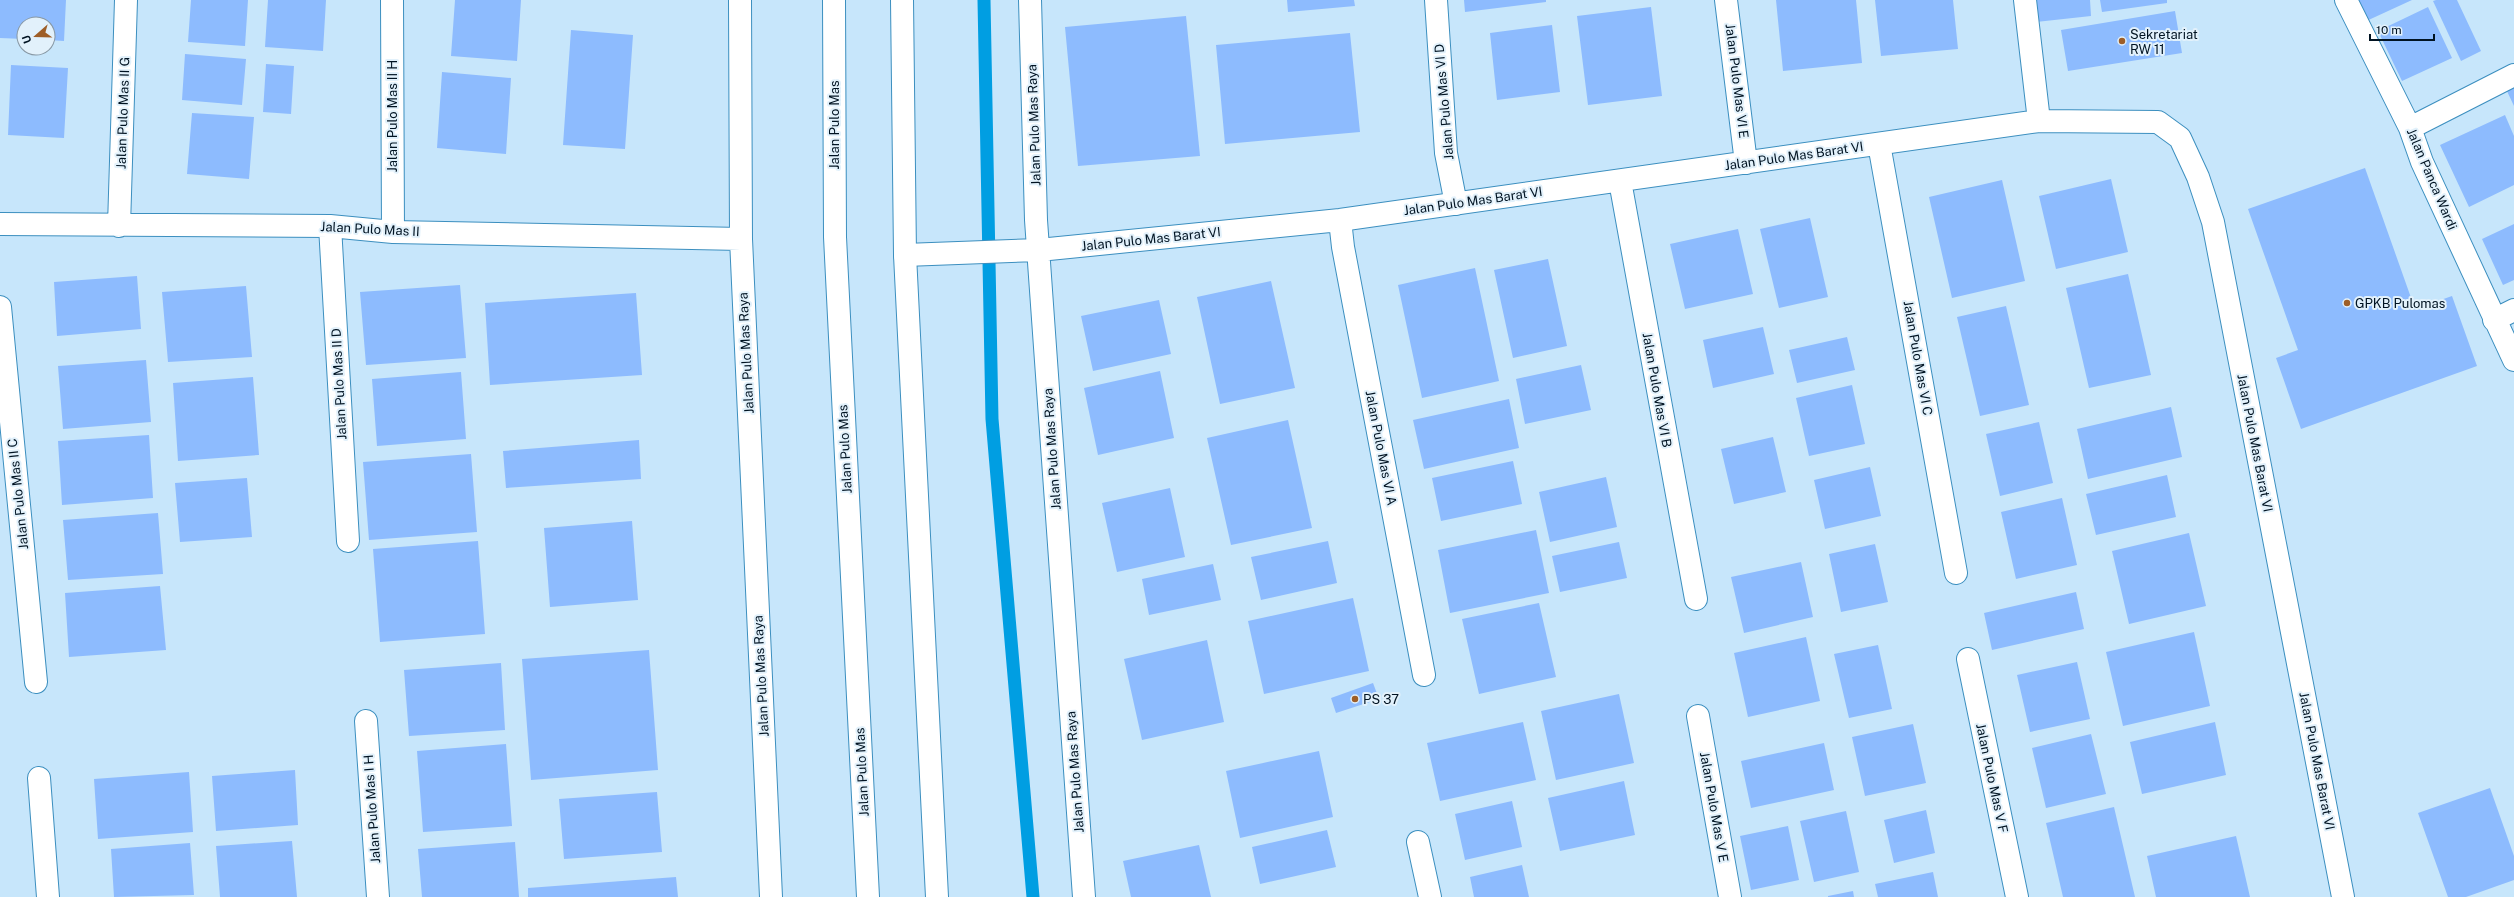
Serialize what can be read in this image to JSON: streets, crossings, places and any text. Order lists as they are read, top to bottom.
{
  "streets": {
    "street": [
      "Jalan Pulo Mas VI E",
      "Jalan Pulo Mas VI D",
      "Jalan Pulo Mas II G",
      "Jalan Pulo Mas II H",
      "Jalan Pulo Mas",
      "Jalan Pulo Mas Raya",
      "Jalan Pulo Mas Barat VI",
      "Jalan Panca Wardi",
      "Jalan Pulo Mas II",
      "Jalan Pulo Mas VI C",
      "Jalan Pulo Mas II D",
      "Jalan Pulo Mas VI B",
      "Jalan Pulo Mas VI A",
      "Jalan Pulo Mas II C",
      "Jalan Pulo Mas V F",
      "Jalan Pulo Mas V E",
      "Jalan Pulo Mas I H"
    ]
  },
  "crossings": [
    ["Jalan Pulo Mas VI E", "Jalan Pulo Mas Barat VI"],
    ["Jalan Pulo Mas VI D", "Jalan Pulo Mas Barat VI"],
    ["Jalan Pulo Mas II G", "Jalan Pulo Mas II"],
    ["Jalan Pulo Mas II H", "Jalan Pulo Mas II"],
    ["Jalan Pulo Mas Raya", "Jalan Pulo Mas Barat VI"],
    ["Jalan Pulo Mas Raya", "Jalan Pulo Mas II"],
    ["Jalan Pulo Mas Barat VI", "Jalan Pulo Mas VI C"],
    ["Jalan Pulo Mas Barat VI", "Jalan Pulo Mas VI B"],
    ["Jalan Pulo Mas Barat VI", "Jalan Pulo Mas VI A"],
    ["Jalan Pulo Mas II", "Jalan Pulo Mas II D"]
  ],
  "places": ["Sekretariat RW 11", "GPKB Pulomas", "PS 37"],
  "scale_bar": "10 m",
  "north": "left"
}
